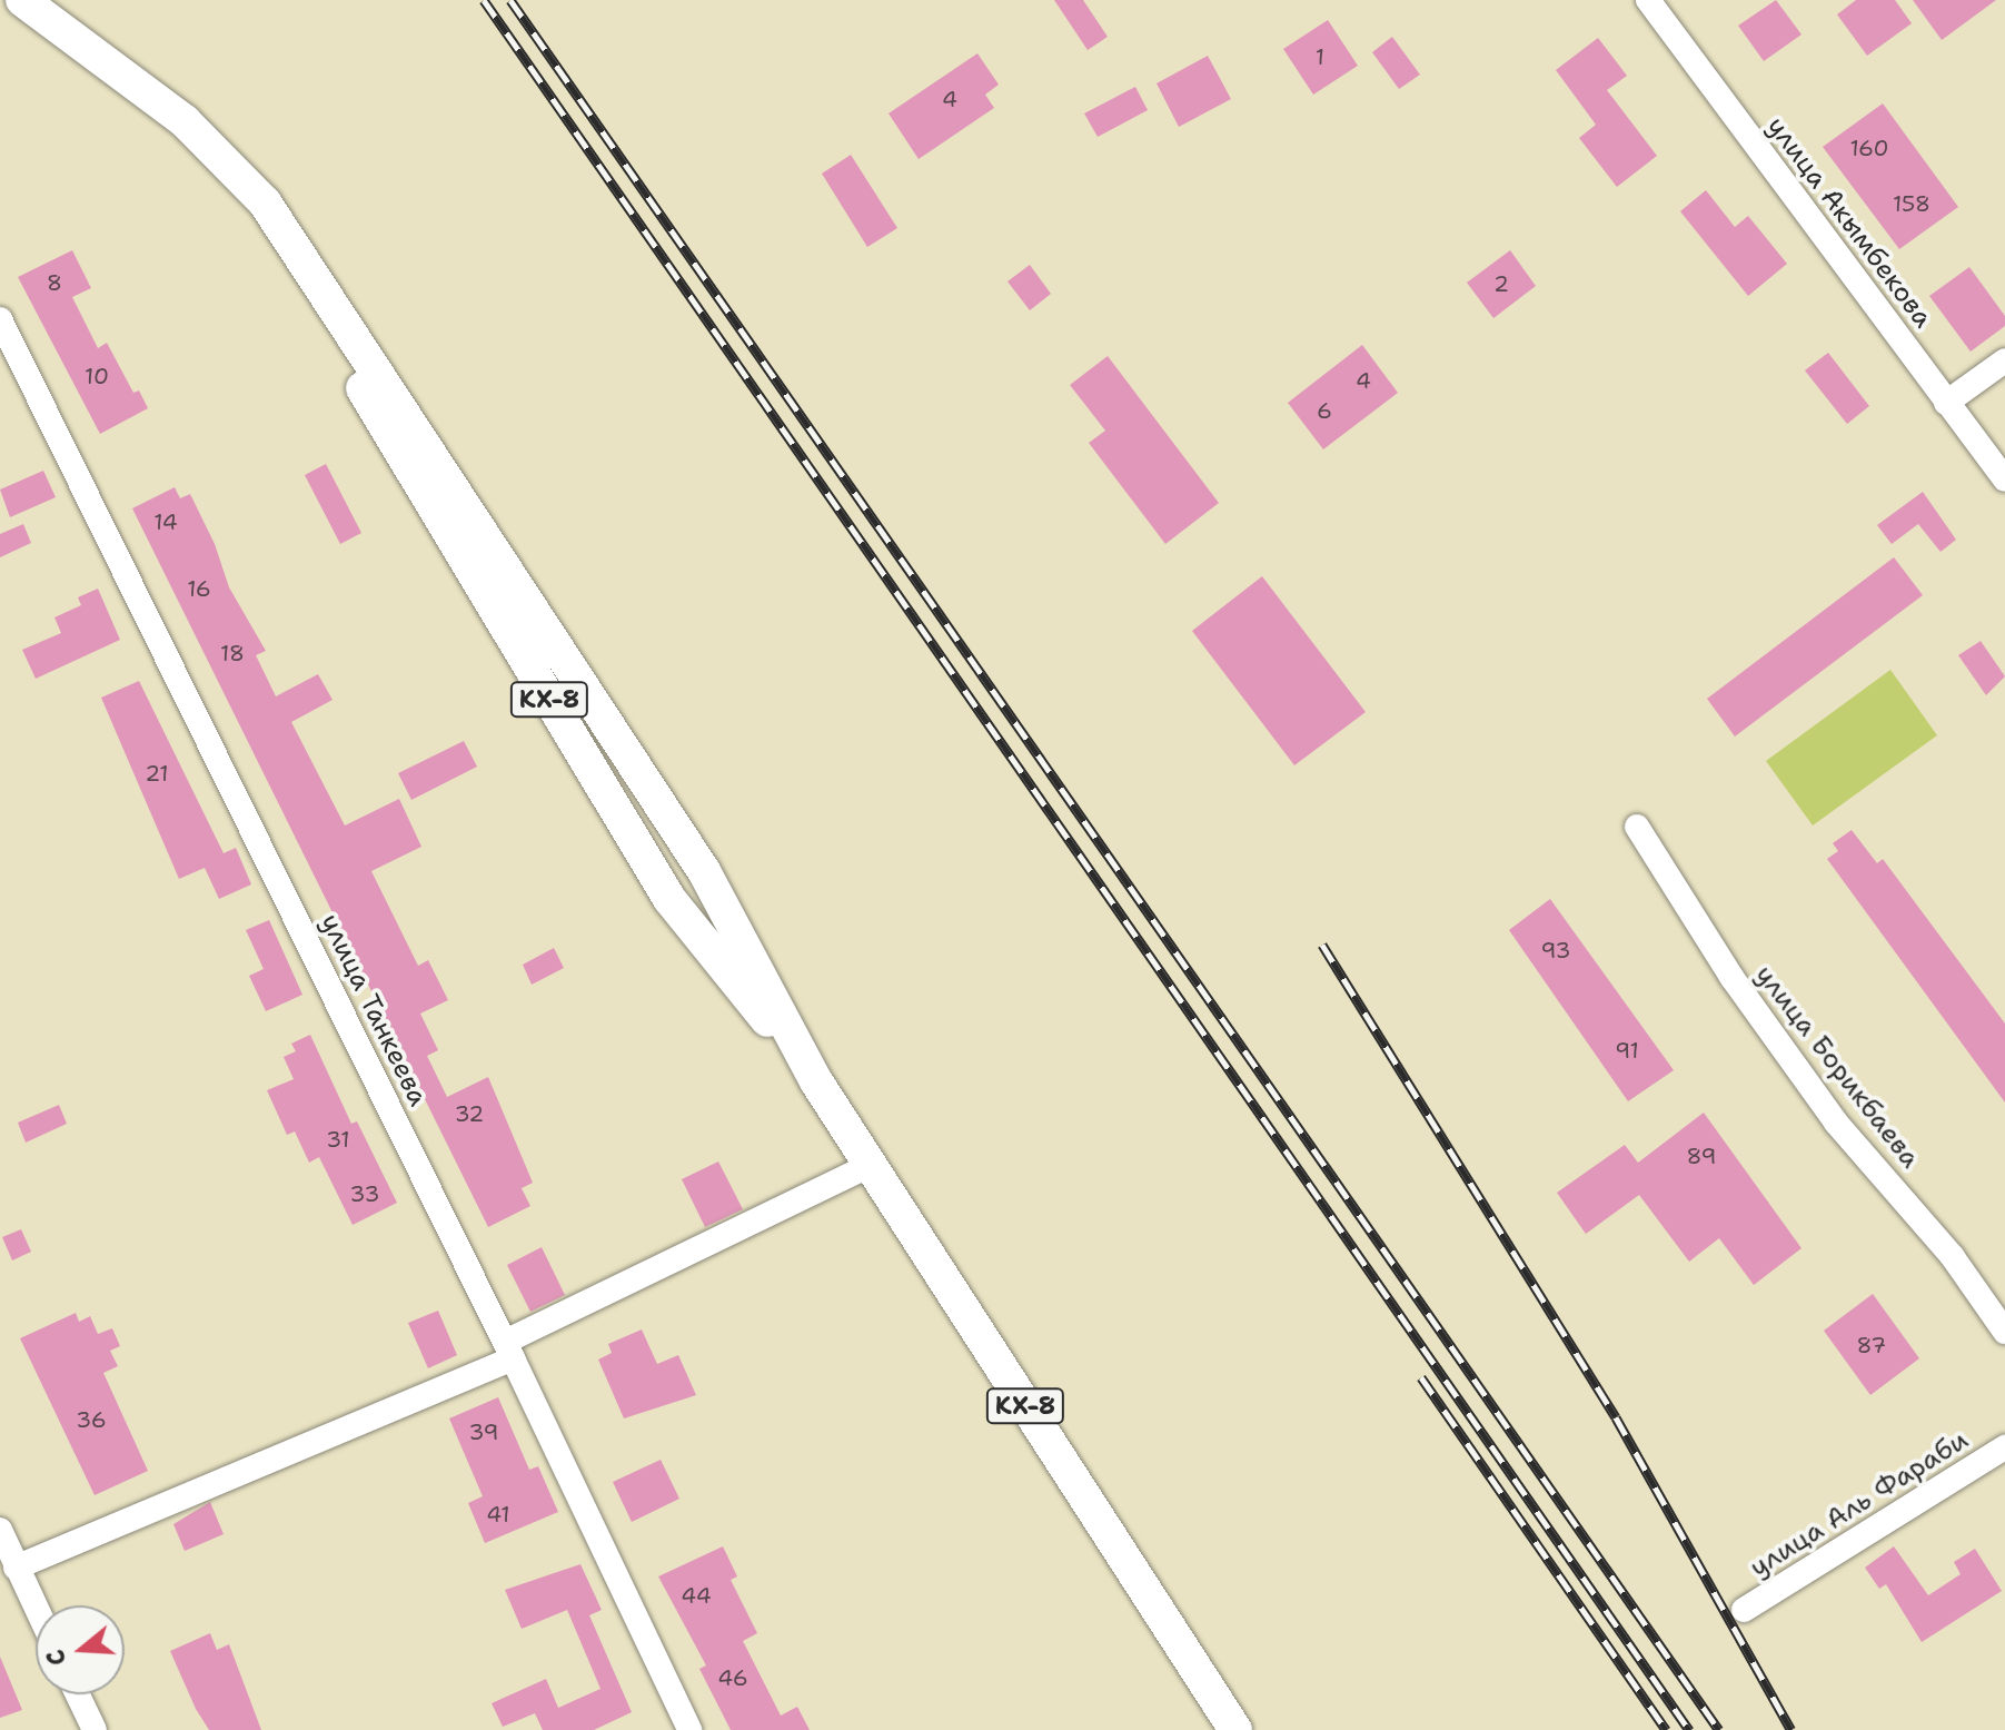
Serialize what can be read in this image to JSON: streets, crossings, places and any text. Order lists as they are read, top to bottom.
{
  "streets": {
    "main road": ["КХ-8"],
    "street": [
      "улица Акымбекова",
      "улица Танкеева",
      "улица Борикбаева",
      "улица Аль Фараби"
    ]
  },
  "house_numbers": [
    "1",
    "4",
    "160",
    "158",
    "8",
    "2",
    "10",
    "4",
    "6",
    "14",
    "16",
    "18",
    "21",
    "93",
    "91",
    "32",
    "31",
    "89",
    "33",
    "87",
    "36",
    "39",
    "41",
    "44",
    "46"
  ],
  "north": "left"
}
